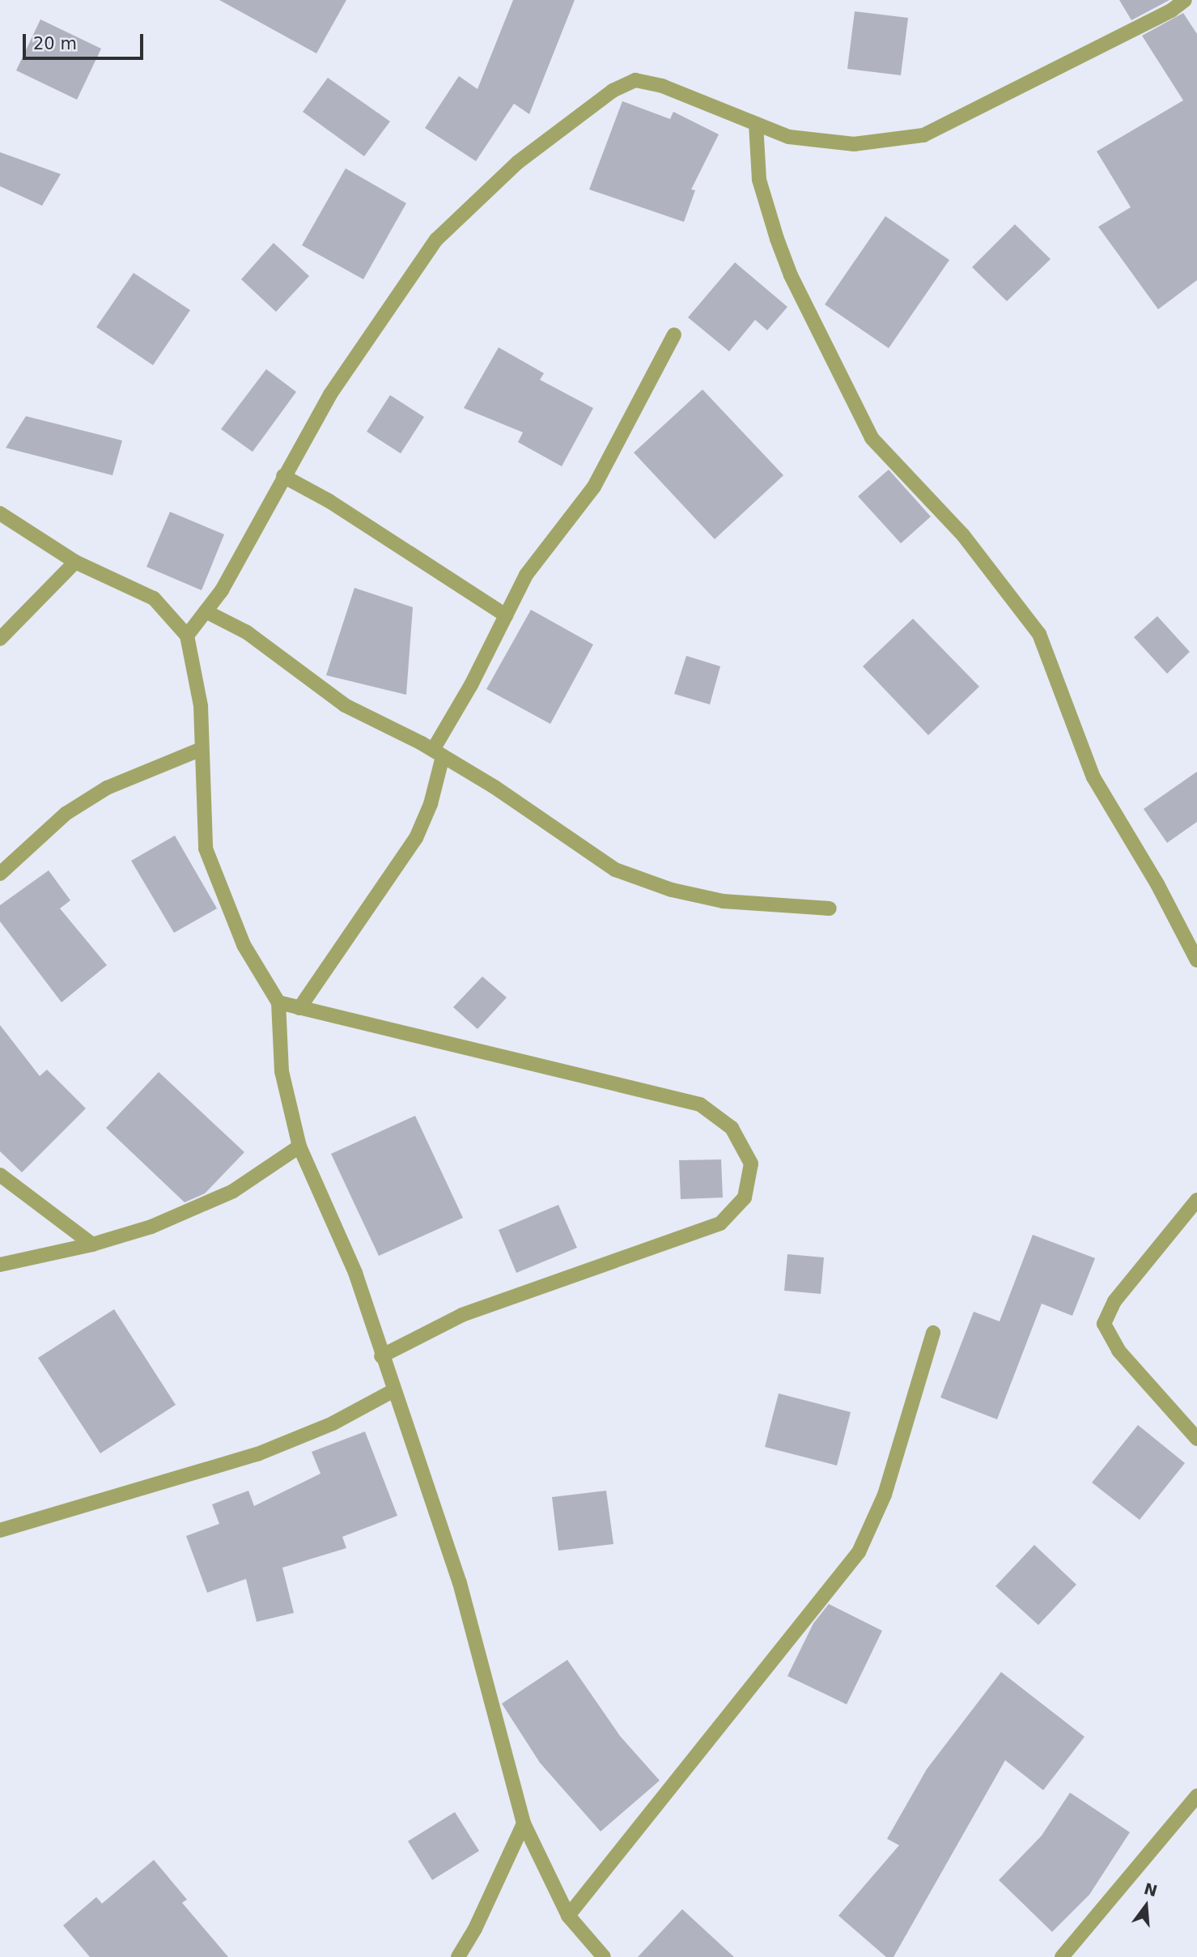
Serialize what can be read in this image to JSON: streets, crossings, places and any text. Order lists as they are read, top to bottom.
{
  "scale_bar": "20 m",
  "north": "top"
}
